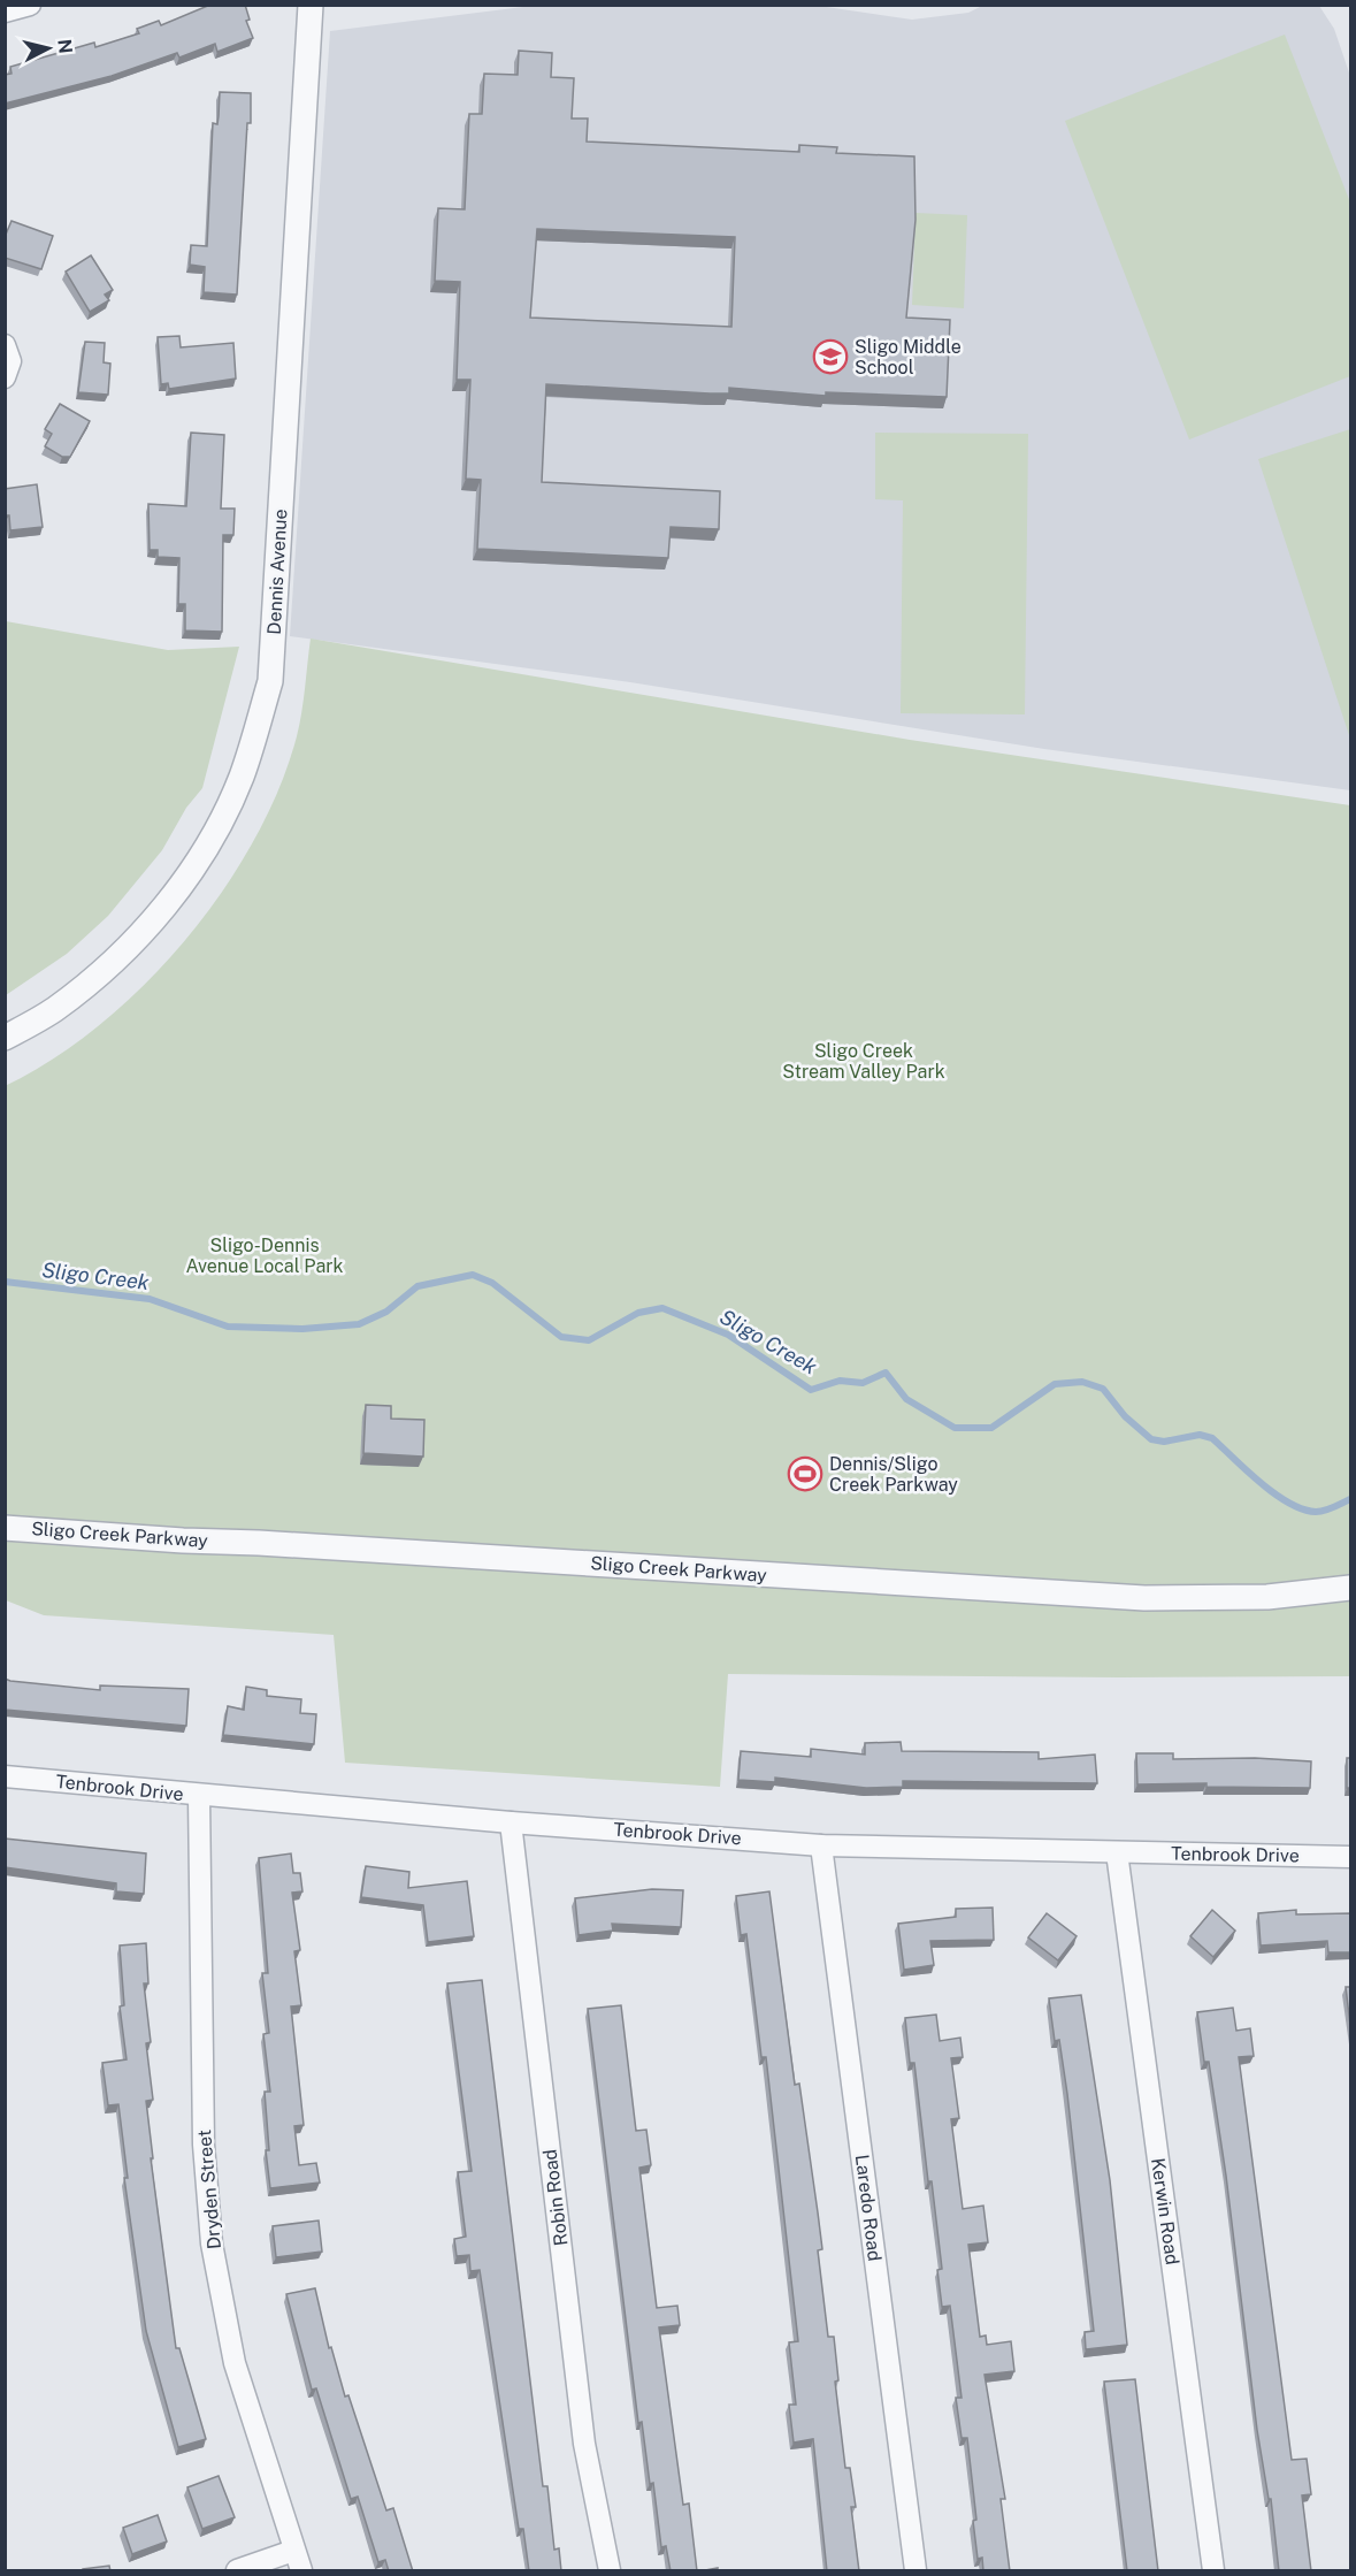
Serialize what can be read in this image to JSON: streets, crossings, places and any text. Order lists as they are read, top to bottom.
{
  "streets": {
    "street": [
      "Dennis Avenue",
      "Sligo Creek Parkway",
      "Tenbrook Drive",
      "Dryden Street",
      "Robin Road",
      "Laredo Road",
      "Kerwin Road"
    ]
  },
  "crossings": [
    ["Tenbrook Drive", "Dryden Street"],
    ["Tenbrook Drive", "Robin Road"],
    ["Tenbrook Drive", "Laredo Road"],
    ["Tenbrook Drive", "Kerwin Road"]
  ],
  "water": ["Sligo Creek"],
  "parks": ["Sligo Creek Stream Valley Park", "Sligo-Dennis Avenue Local Park"],
  "places": {
    "school or university": ["Sligo Middle School"],
    "sports": ["Dennis/Sligo Creek Parkway"]
  },
  "north": "right"
}
